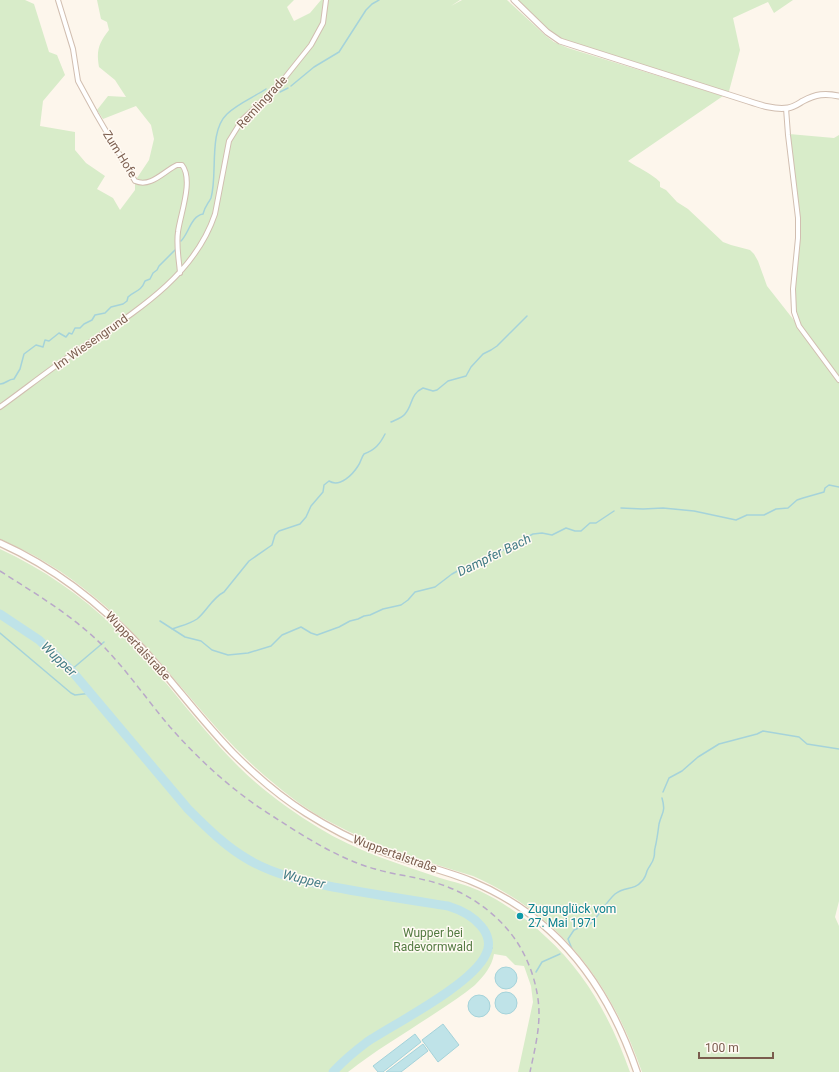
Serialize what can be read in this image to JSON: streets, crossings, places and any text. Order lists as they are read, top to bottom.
{
  "streets": {
    "main road": ["Wuppertalstraße"],
    "street": ["Remlingrade", "Zum Hofe", "Im Wiesengrund"]
  },
  "crossings": [
    ["Remlingrade", "Zum Hofe"],
    ["Remlingrade", "Im Wiesengrund"],
    ["Zum Hofe", "Im Wiesengrund"]
  ],
  "water": ["Dampfer Bach", "Wupper"],
  "parks": ["Wupper bei Radevormwald"],
  "places": ["Zugunglück vom 27. Mai 1971"],
  "scale_bar": "100 m"
}
